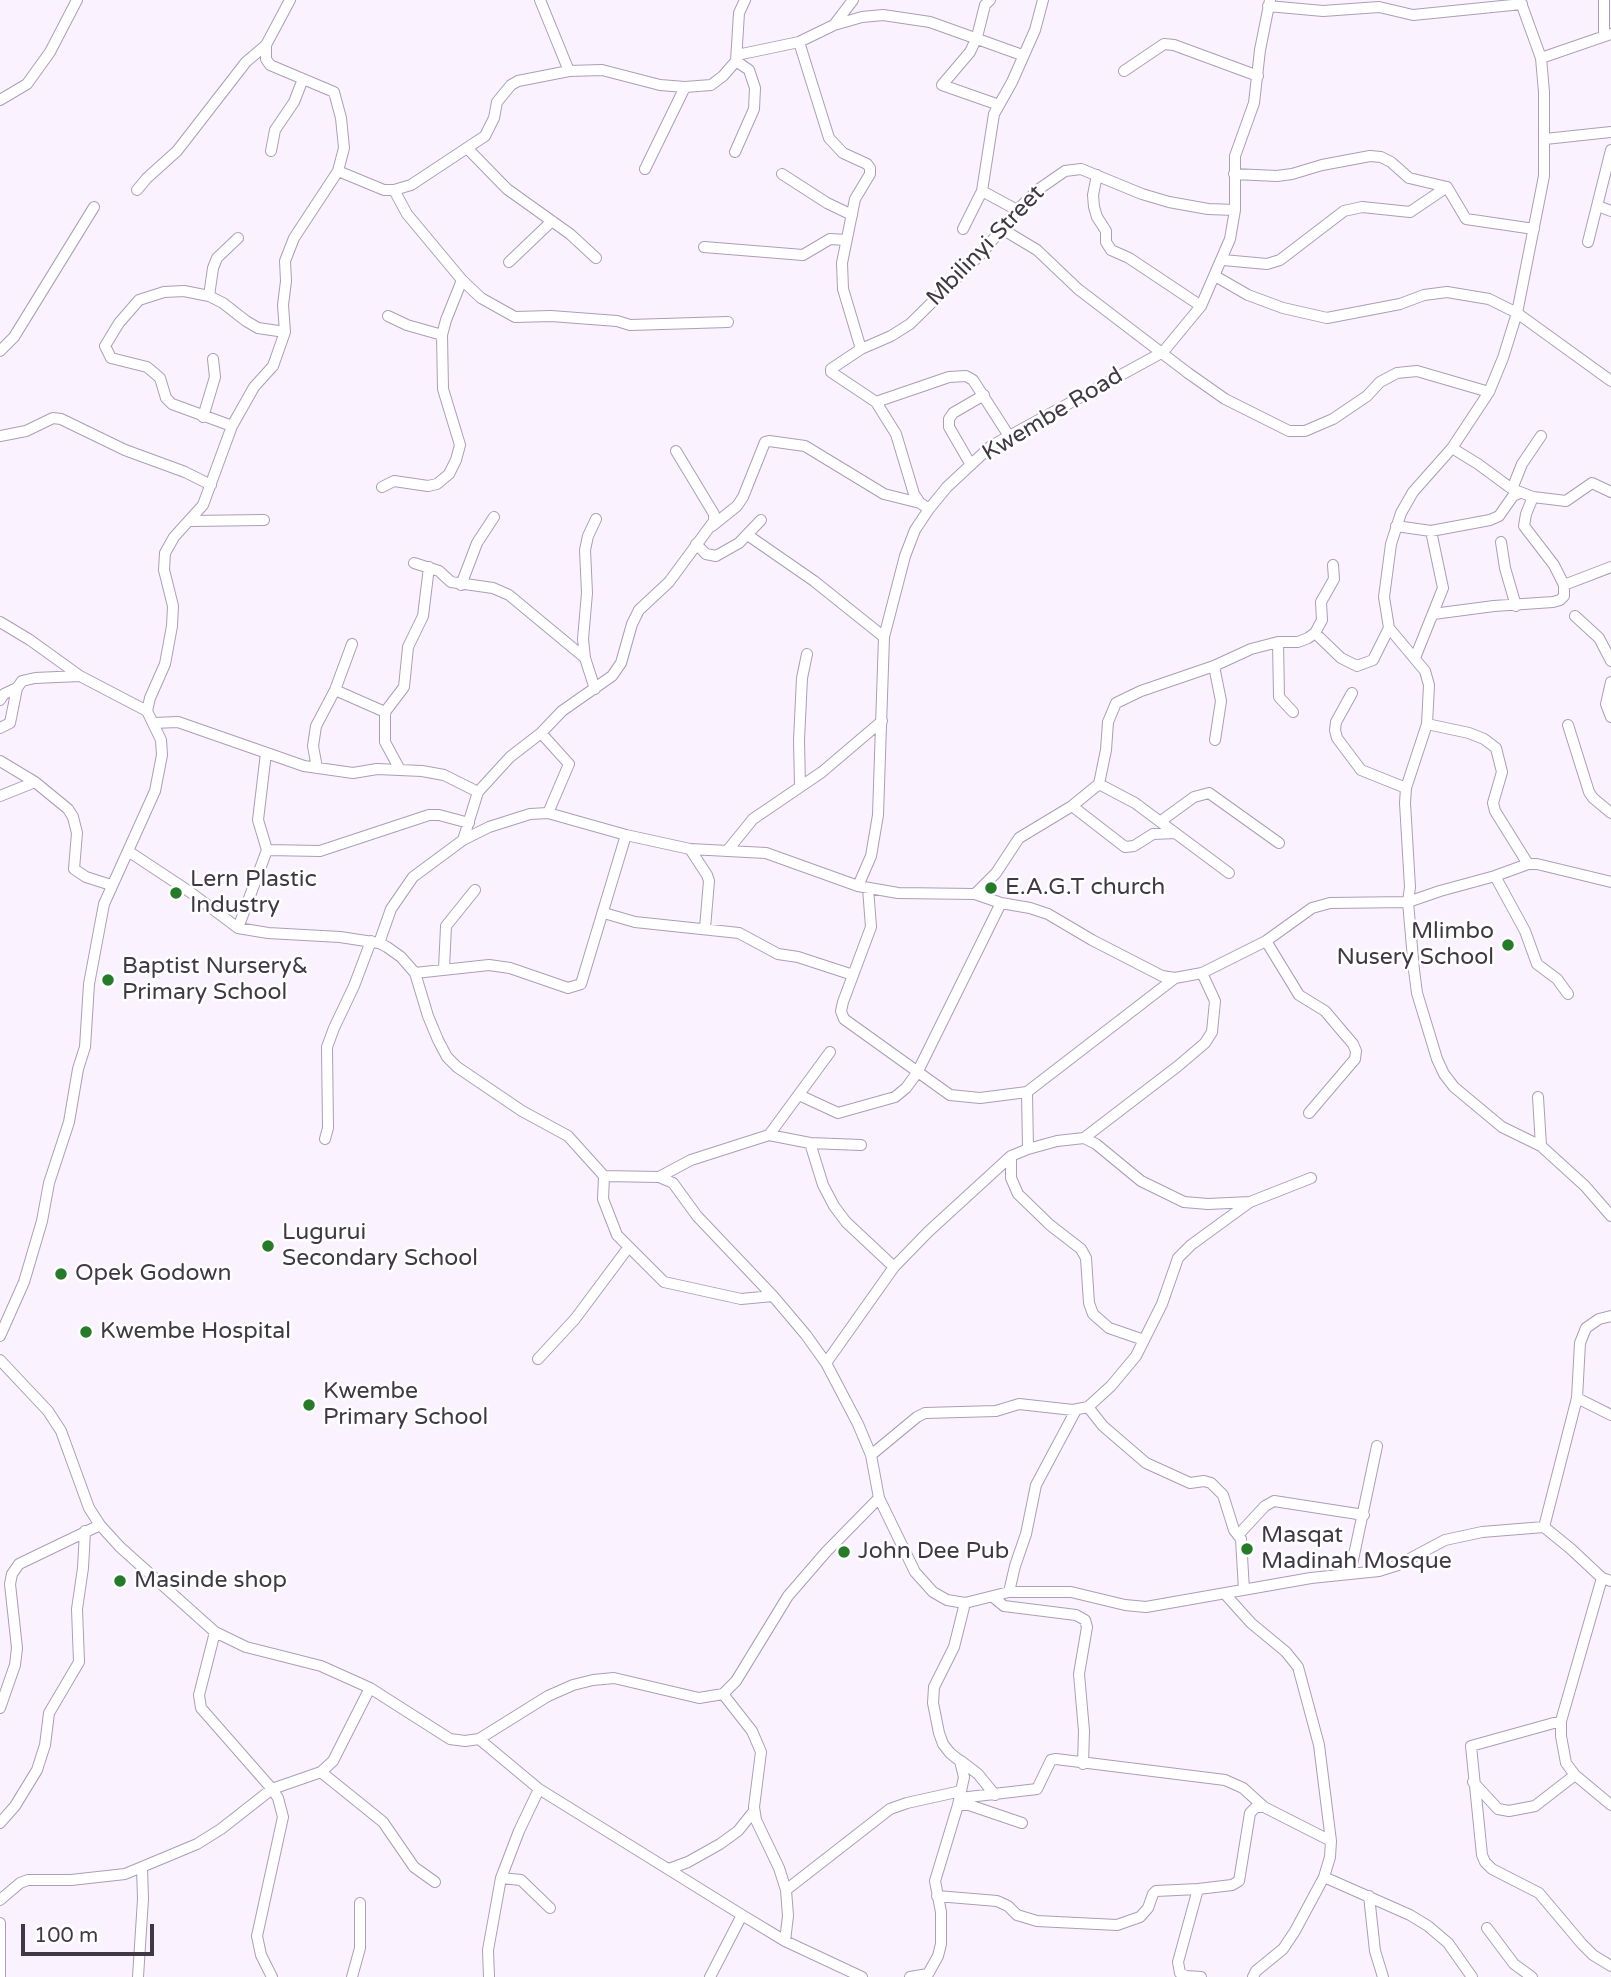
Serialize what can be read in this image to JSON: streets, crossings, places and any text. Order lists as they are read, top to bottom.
{
  "streets": {
    "street": ["Mbilinyi Street", "Kwembe Road"]
  },
  "crossings": [
    ["Mbilinyi Street", "Kwembe Road"]
  ],
  "places": [
    "E.A.G.T church",
    "Lern Plastic Industry",
    "Mlimbo Nusery School",
    "Baptist Nursery& Primary School",
    "Lugurui Secondary School",
    "Opek Godown",
    "Kwembe Hospital",
    "Kwembe Primary School",
    "Masqat Madinah Mosque",
    "John Dee Pub",
    "Masinde shop"
  ],
  "scale_bar": "100 m"
}
